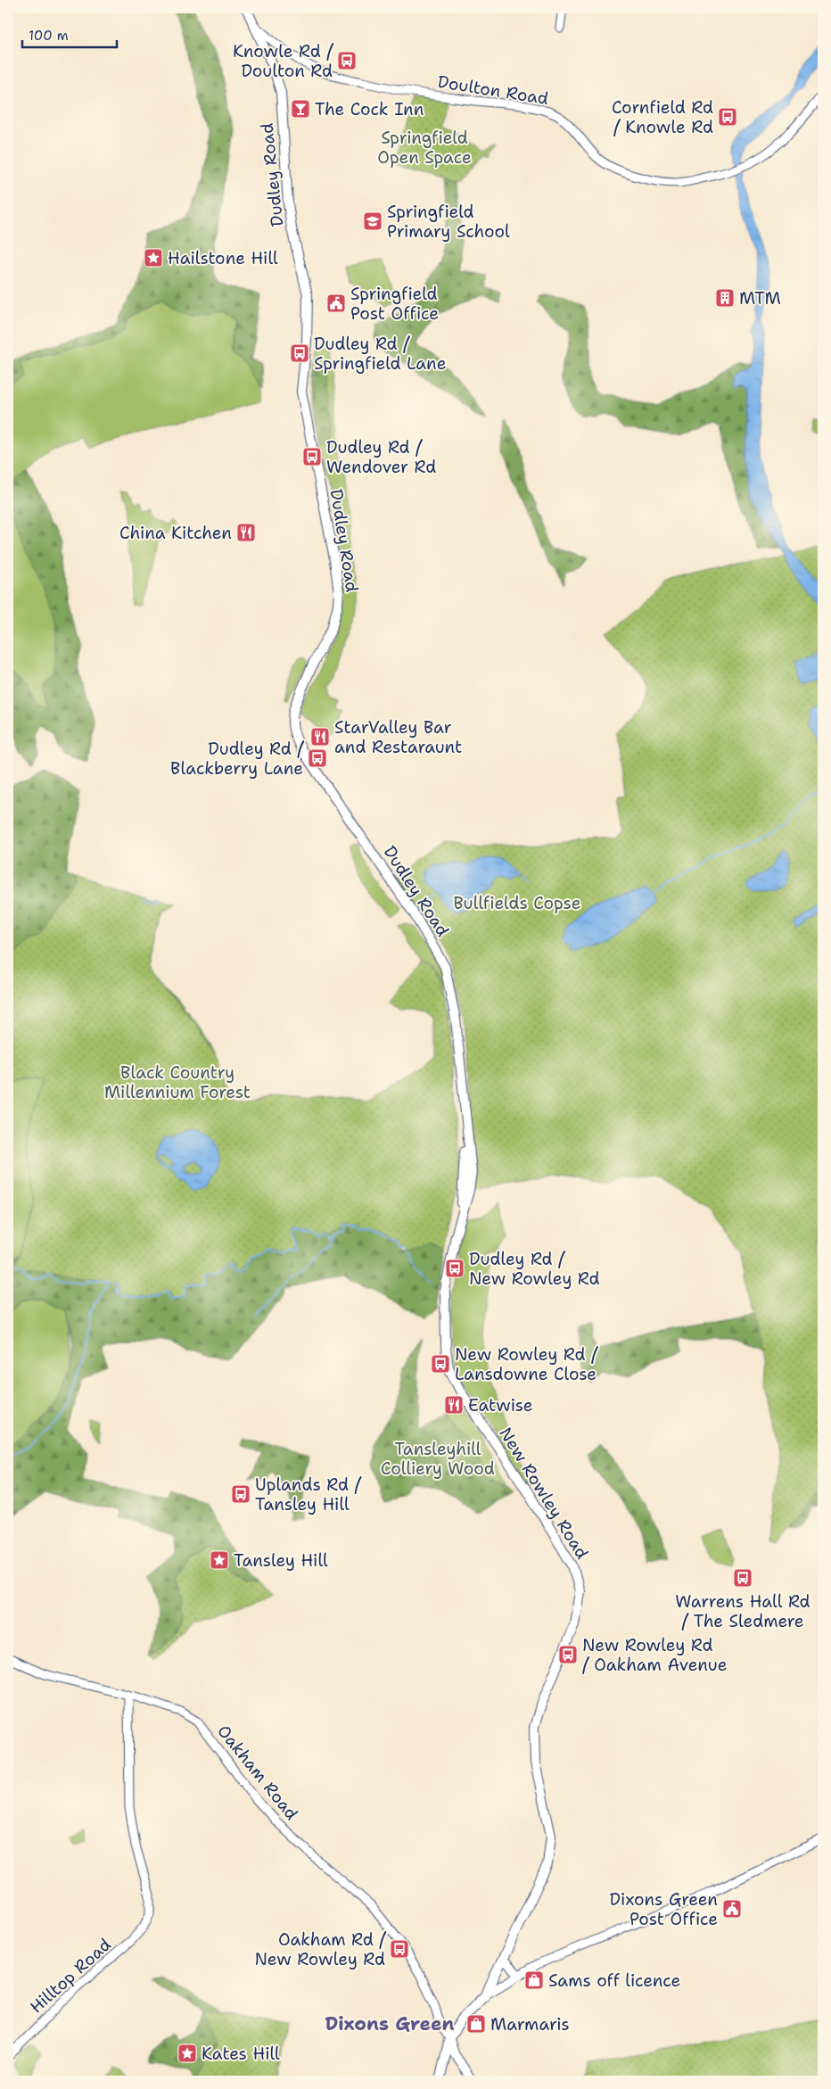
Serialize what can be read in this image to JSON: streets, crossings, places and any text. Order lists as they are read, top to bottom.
{
  "streets": {
    "main road": ["Dudley Road", "New Rowley Road"],
    "street": ["Doulton Road", "Oakham Road", "Hilltop Road"]
  },
  "crossings": [
    ["Doulton Road", "Dudley Road"],
    ["Dudley Road", "New Rowley Road"],
    ["New Rowley Road", "Oakham Road"],
    ["Oakham Road", "Hilltop Road"]
  ],
  "districts": ["Dixons Green"],
  "parks": [
    "Springfield Open Space",
    "Bullfields Copse",
    "Black Country Millennium Forest",
    "Tansleyhill Colliery Wood"
  ],
  "places": {
    "bus stop": [
      "Knowle Rd / Doulton Rd",
      "Cornfield Rd / Knowle Rd",
      "Dudley Rd / Springfield Lane",
      "Dudley Rd / Wendover Rd",
      "Dudley Rd / Blackberry Lane",
      "Dudley Rd / New Rowley Rd",
      "New Rowley Rd / Lansdowne Close",
      "Uplands Rd / Tansley Hill",
      "Warrens Hall Rd / The Sledmere",
      "New Rowley Rd / Oakham Avenue",
      "Oakham Rd / New Rowley Rd"
    ],
    "bar": ["The Cock Inn"],
    "school or university": ["Springfield Primary School"],
    "place": ["Hailstone Hill", "Tansley Hill", "Kates Hill"],
    "building": ["MTM"],
    "public building": ["Springfield Post Office", "Dixons Green Post Office"],
    "restaurant": ["China Kitchen", "StarValley Bar and Restaraunt", "Eatwise"],
    "shop": ["Sams off licence", "Marmaris"]
  },
  "scale_bar": "100 m"
}
